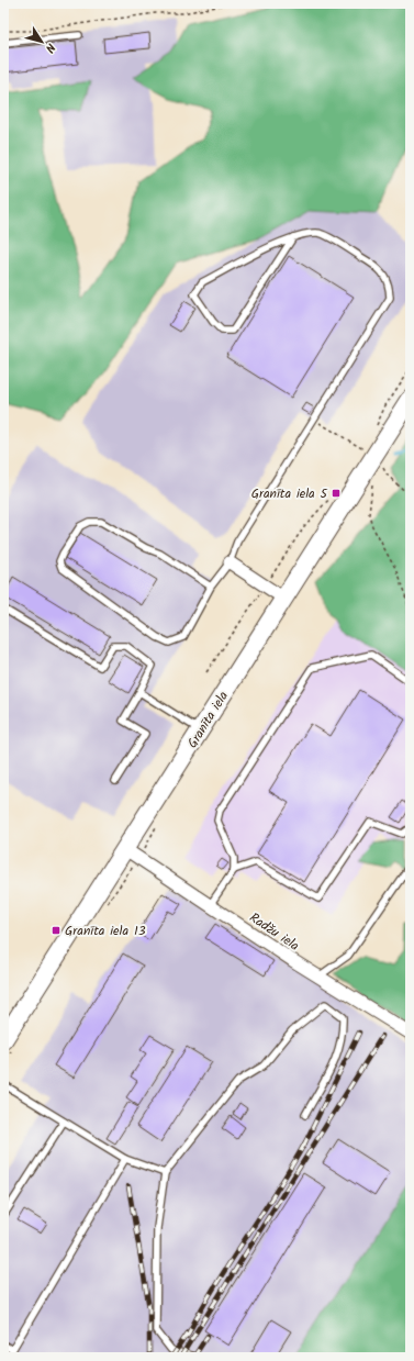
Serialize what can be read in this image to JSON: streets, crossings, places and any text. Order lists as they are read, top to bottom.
{
  "streets": {
    "main road": ["Granīta iela"],
    "street": ["Radžu iela"]
  },
  "crossings": [
    ["Granīta iela", "Radžu iela"]
  ],
  "places": {
    "transit": ["Granīta iela 5", "Granīta iela 13"]
  },
  "north": "bottom right"
}
